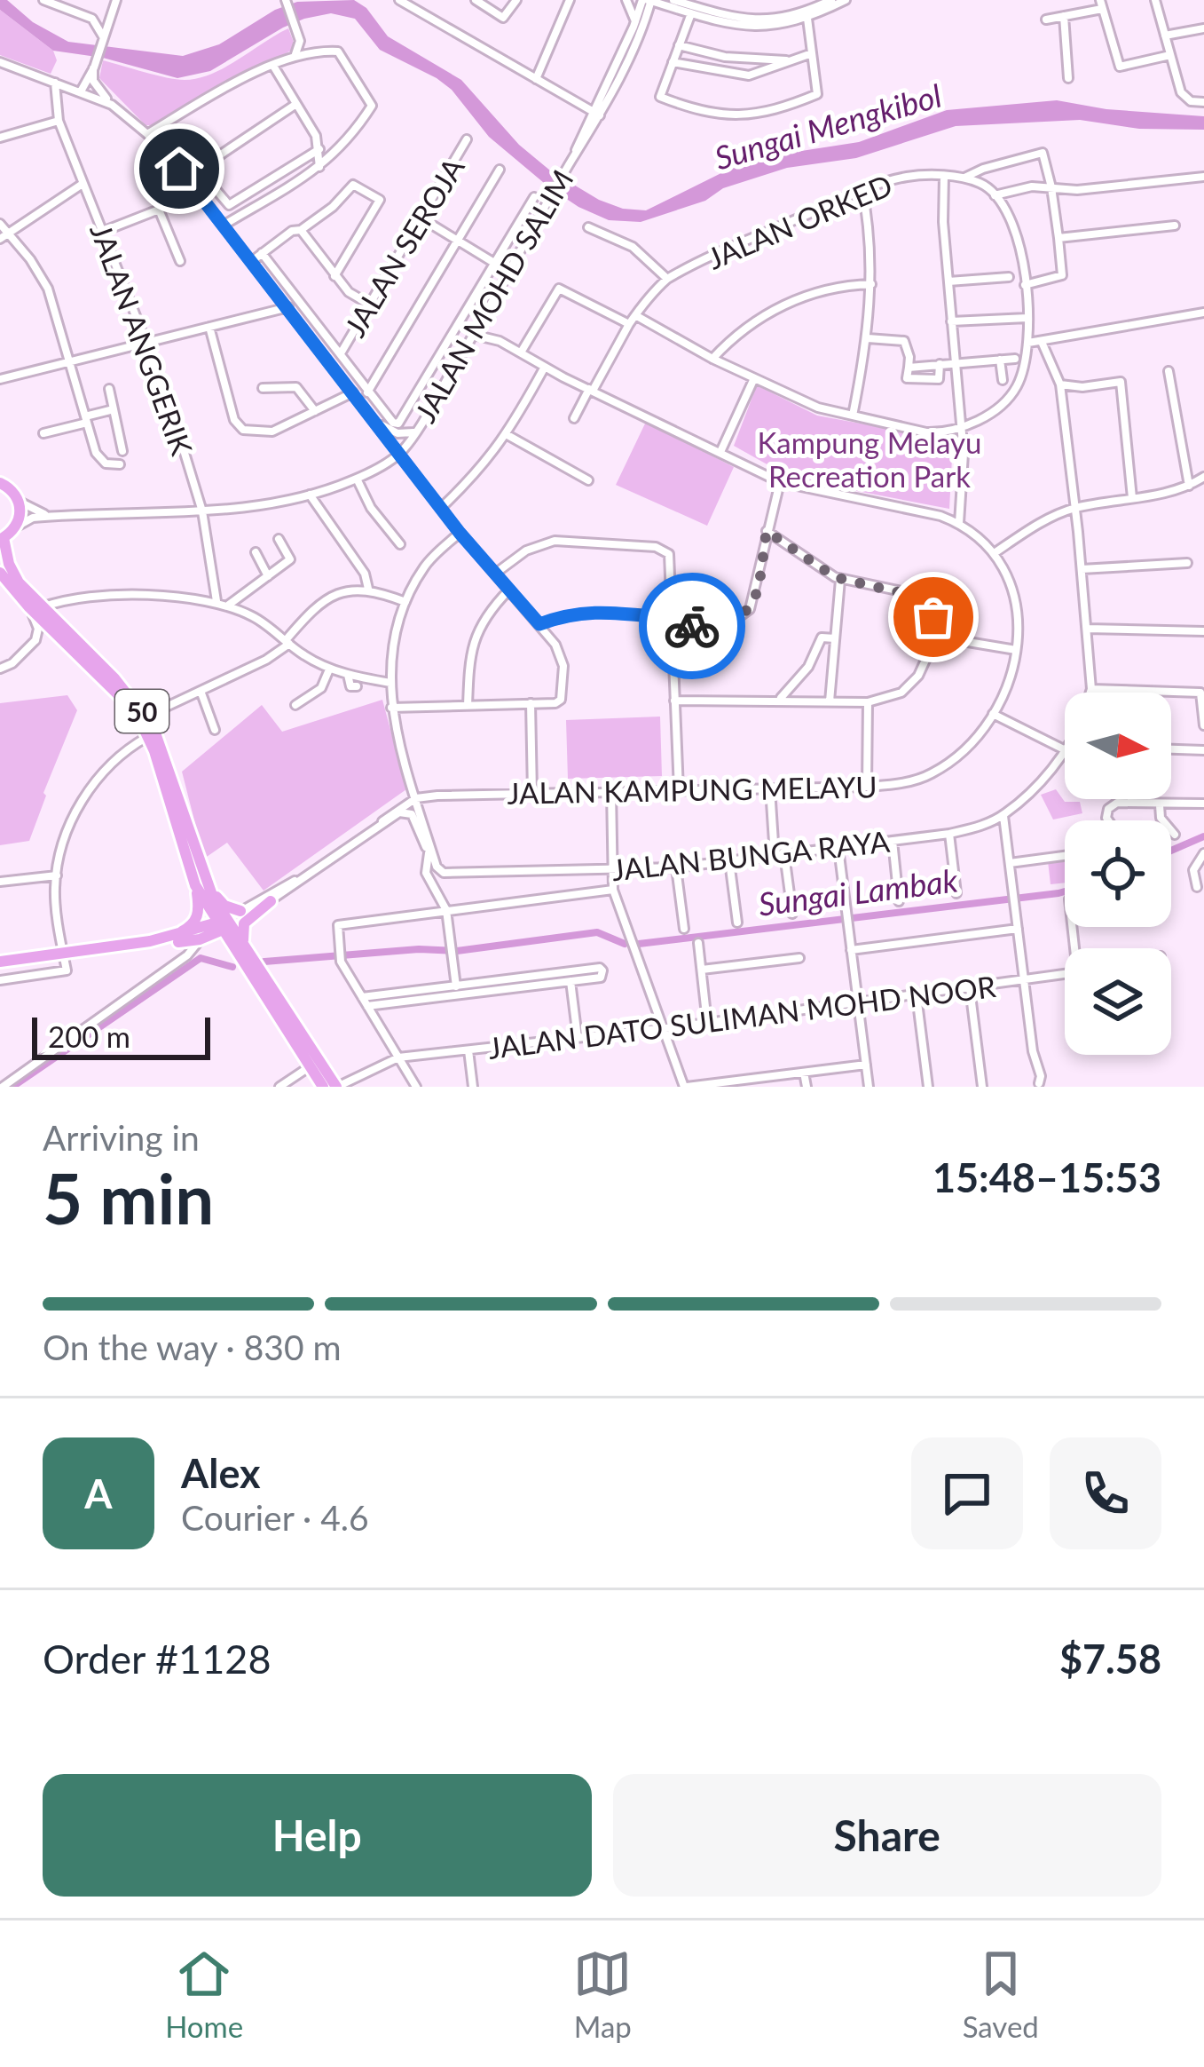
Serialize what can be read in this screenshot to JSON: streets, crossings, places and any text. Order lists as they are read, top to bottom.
{
  "streets": {
    "highway": ["50"],
    "street": [
      "JALAN ORKED",
      "JALAN SEROJA",
      "JALAN MOHD SALIM",
      "JALAN ANGGERIK",
      "JALAN KAMPUNG MELAYU",
      "JALAN BUNGA RAYA",
      "JALAN DATO SULIMAN MOHD NOOR"
    ]
  },
  "crossings": [
    ["JALAN ORKED", "JALAN KAMPUNG MELAYU"],
    ["JALAN MOHD SALIM", "JALAN ANGGERIK"],
    ["JALAN MOHD SALIM", "50"],
    ["JALAN MOHD SALIM", "JALAN KAMPUNG MELAYU"],
    ["50", "JALAN DATO SULIMAN MOHD NOOR"]
  ],
  "water": ["Sungai Mengkibol", "Sungai Lambak"],
  "parks": ["Kampung Melayu Recreation Park"],
  "scale_bar": "200 m",
  "north": "right",
  "page": {
    "scale": "200 m",
    "heading": ["5 min", "Arriving in", "15:48–15:53"],
    "panel": [
      "Alex",
      "Courier · 4.6",
      "Order #1128",
      "$7.58"
    ],
    "bar": "On the way · 830 m",
    "round": "A",
    "buttons": ["Help", "Share"],
    "tabs": ["Home", "Map", "Saved"]
  }
}
